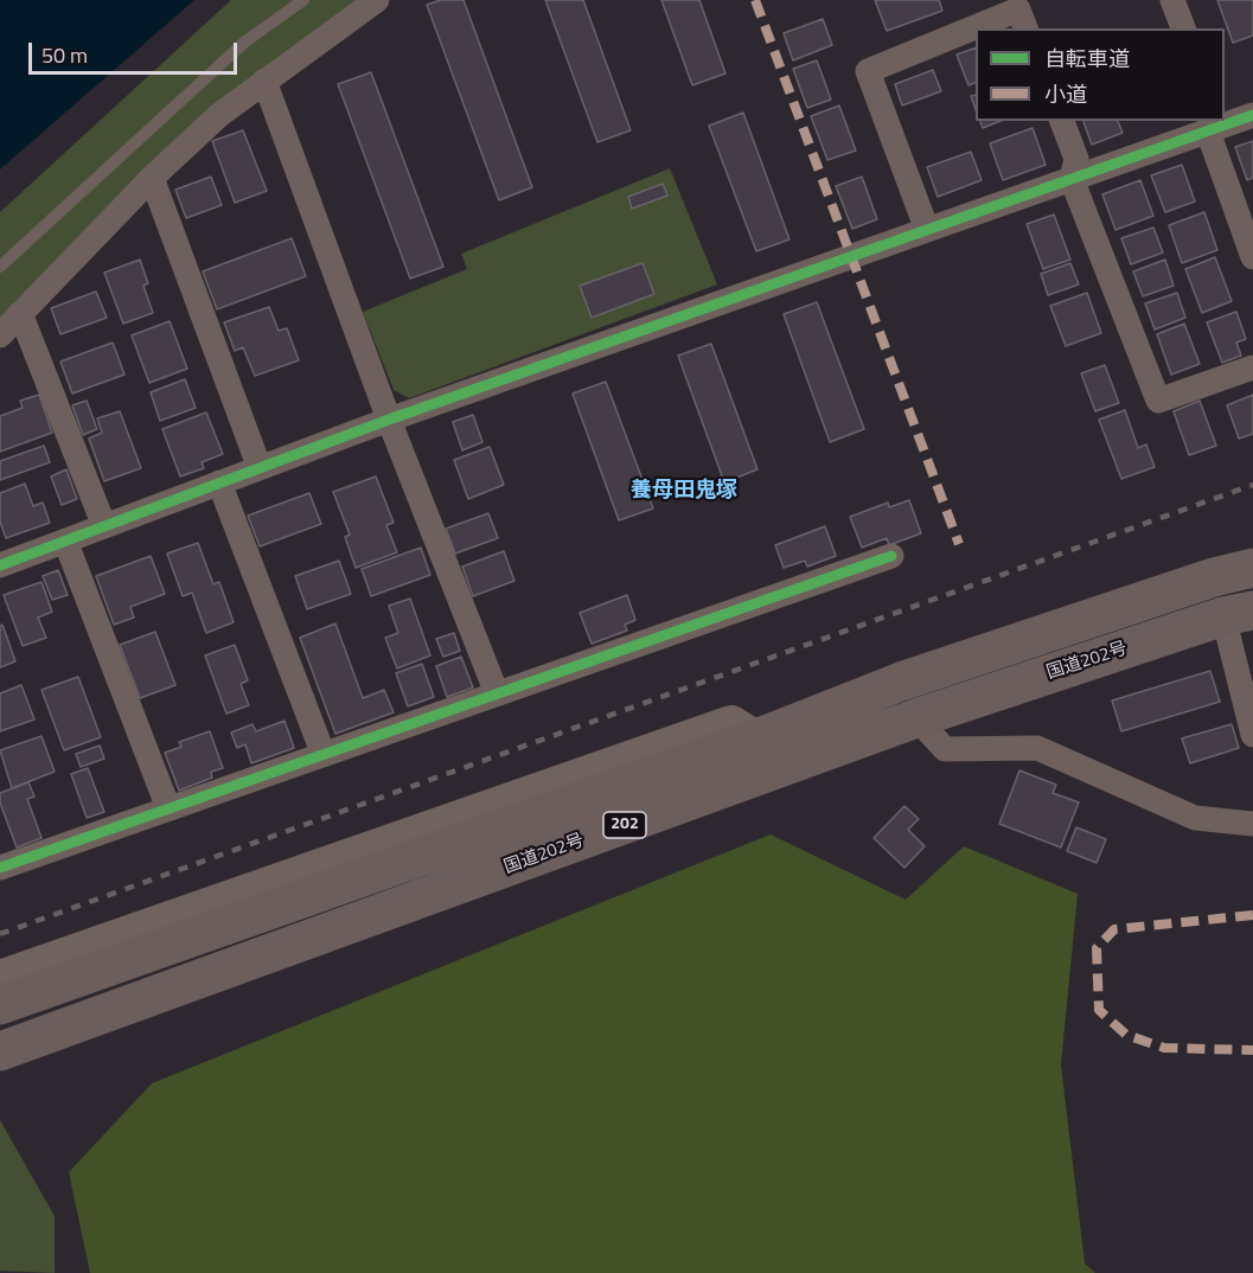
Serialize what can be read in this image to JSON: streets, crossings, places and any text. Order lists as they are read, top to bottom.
{
  "streets": {
    "highway": ["国道202号", "202"]
  },
  "districts": ["養母田鬼塚"],
  "legend": ["自転車道", "小道"],
  "scale_bar": "50 m"
}
